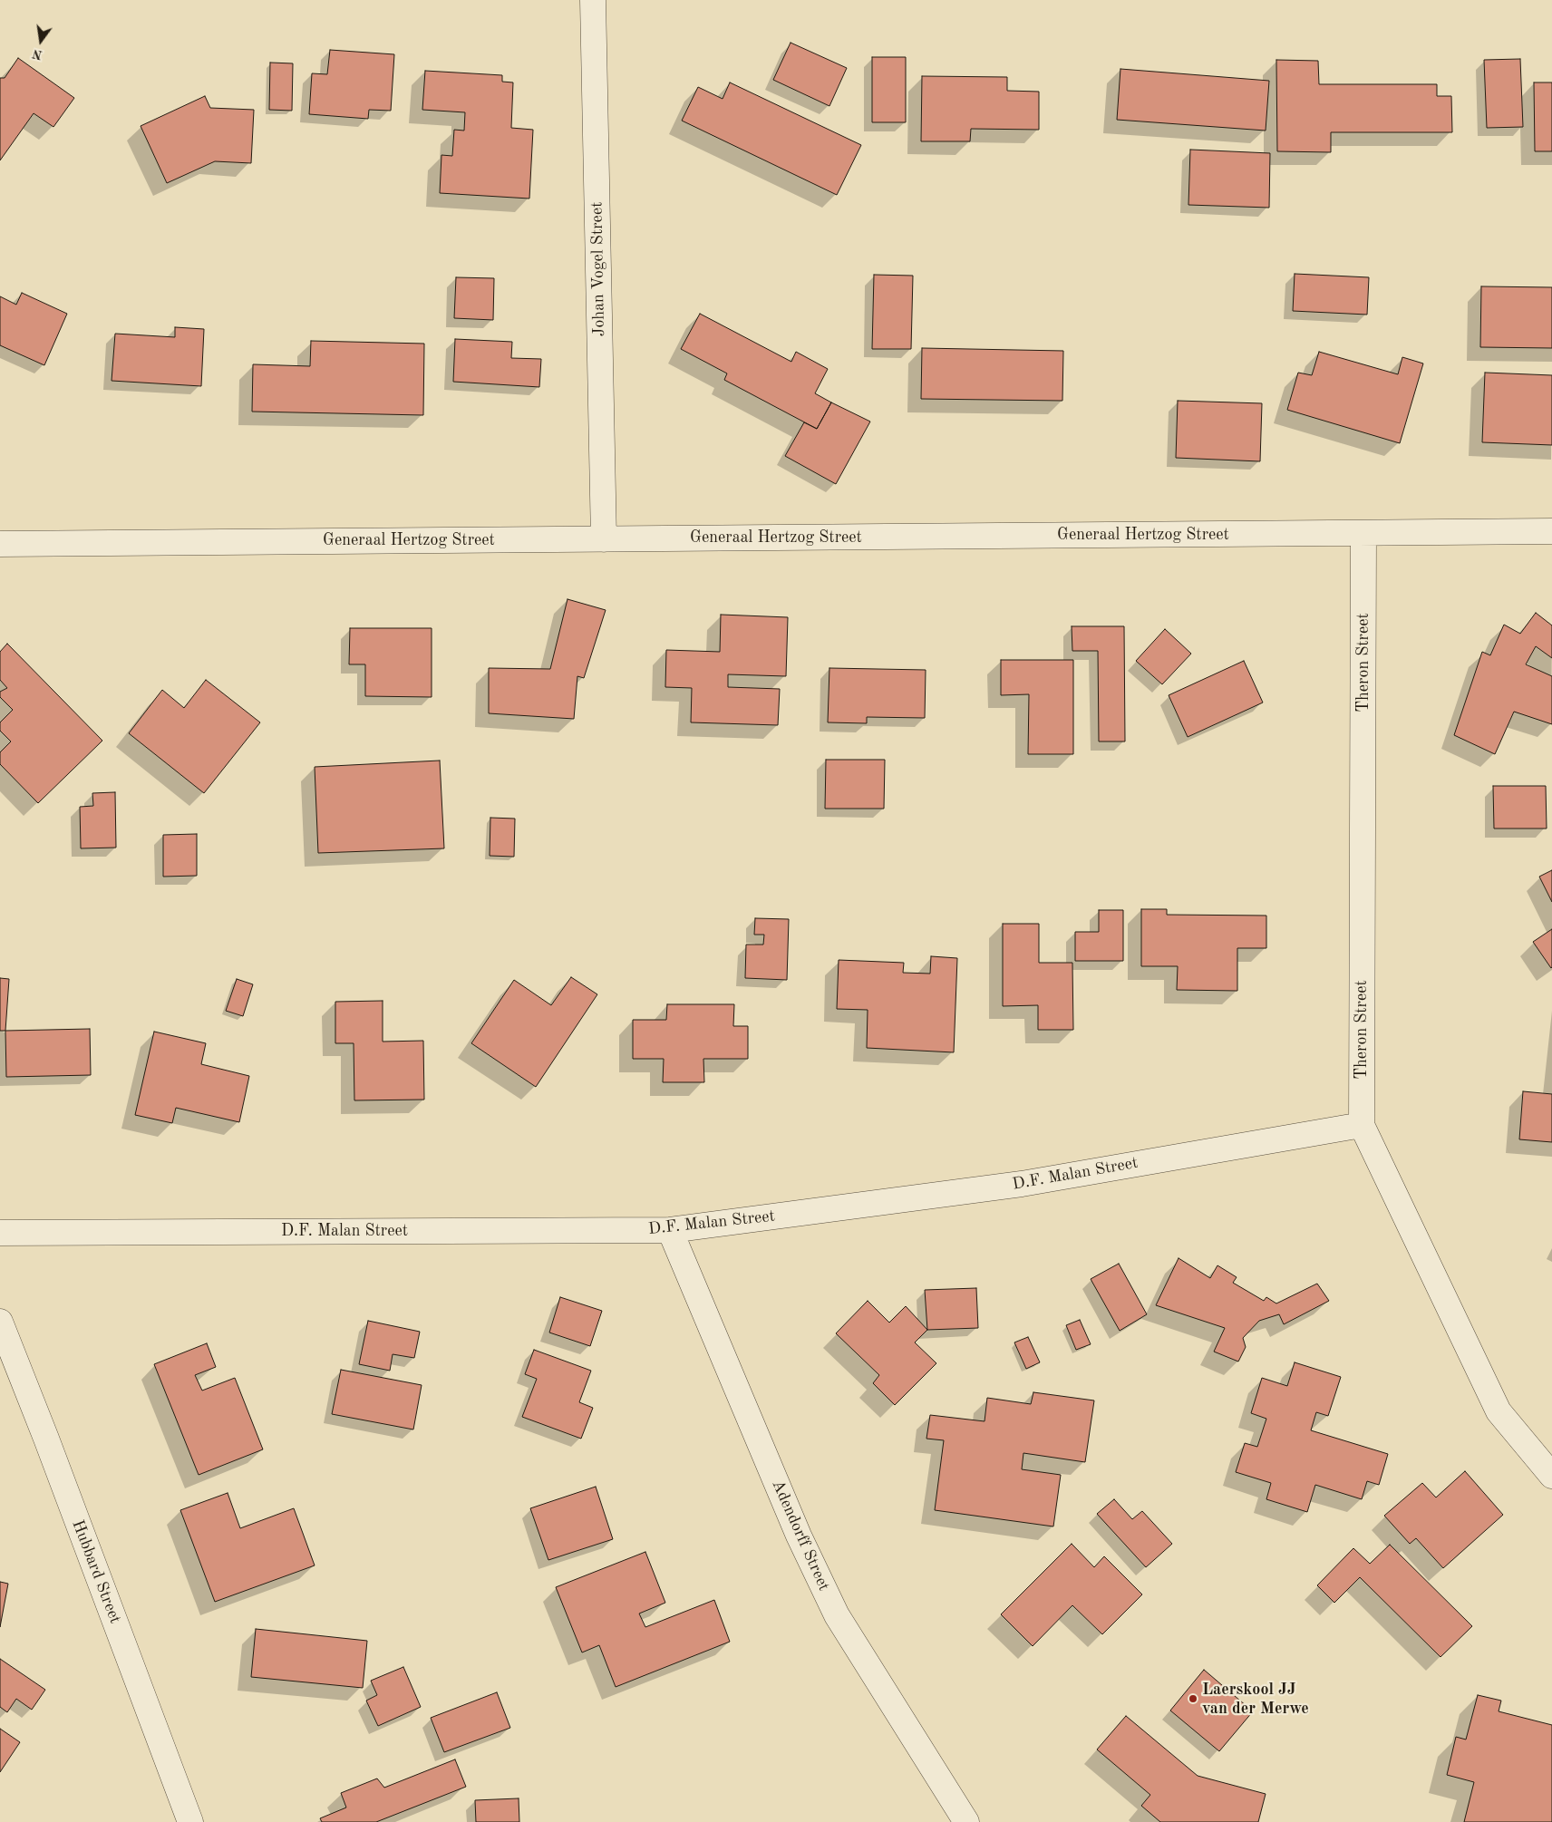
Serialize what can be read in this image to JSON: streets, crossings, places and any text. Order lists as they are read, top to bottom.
{
  "streets": {
    "street": [
      "Johan Vogel Street",
      "Generaal Hertzog Street",
      "Theron Street",
      "D.F. Malan Street",
      "Adendorff Street",
      "Hubbard Street"
    ]
  },
  "crossings": [
    ["Johan Vogel Street", "Generaal Hertzog Street"],
    ["Generaal Hertzog Street", "Theron Street"],
    ["Theron Street", "D.F. Malan Street"],
    ["D.F. Malan Street", "Adendorff Street"]
  ],
  "places": ["Laerskool JJ van der Merwe"],
  "north": "bottom"
}
